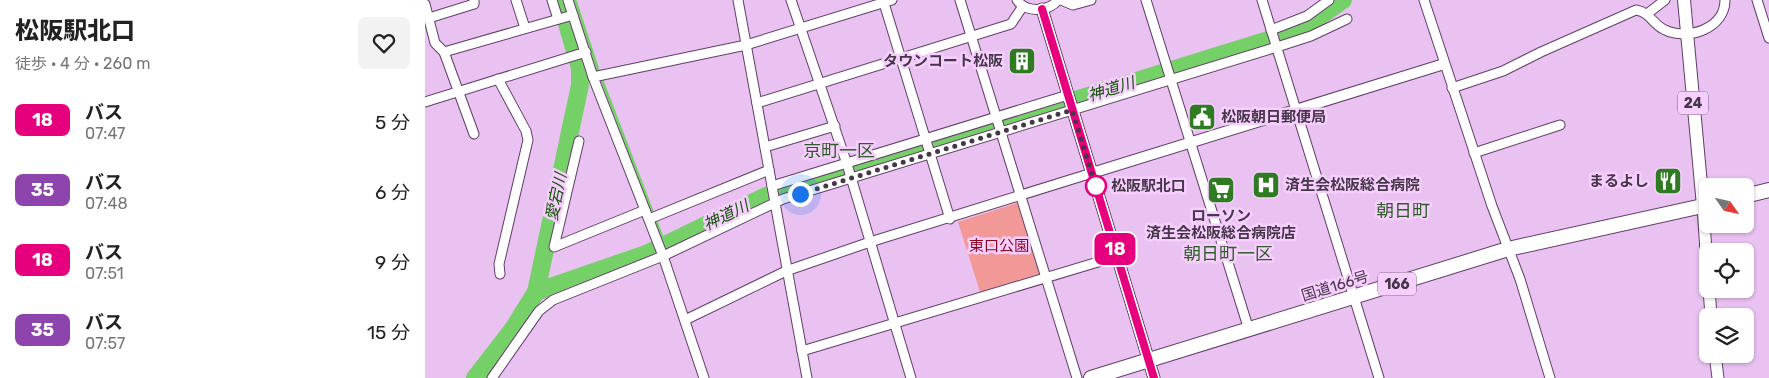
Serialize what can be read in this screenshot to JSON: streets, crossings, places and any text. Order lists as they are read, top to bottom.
{
  "streets": {
    "highway": ["166", "国道166号"],
    "main road": ["24"]
  },
  "districts": ["京町一区", "朝日町", "朝日町一区"],
  "water": ["神道川", "愛宕川"],
  "parks": ["東口公園"],
  "places": {
    "building": ["タウンコート松阪"],
    "public building": ["松阪朝日郵便局"],
    "restaurant": ["まるよし"],
    "hospital": ["済生会松阪総合病院"],
    "other": ["松阪駅北口"],
    "supermarket": ["ローソン 済生会松阪総合病院店"]
  },
  "lines": ["bus line 18"],
  "north": "bottom right",
  "page": {
    "heading": ["松阪駅北口", "徒歩 · 4 分 · 260 m"],
    "on_map": "18",
    "list": [
      {
        "mark": "18",
        "name": "バス",
        "note": "07:47",
        "value": "5 分"
      },
      {
        "mark": "35",
        "name": "バス",
        "note": "07:48",
        "value": "6 分"
      },
      {
        "mark": "18",
        "name": "バス",
        "note": "07:51",
        "value": "9 分"
      },
      {
        "mark": "35",
        "name": "バス",
        "note": "07:57",
        "value": "15 分"
      }
    ]
  }
}
